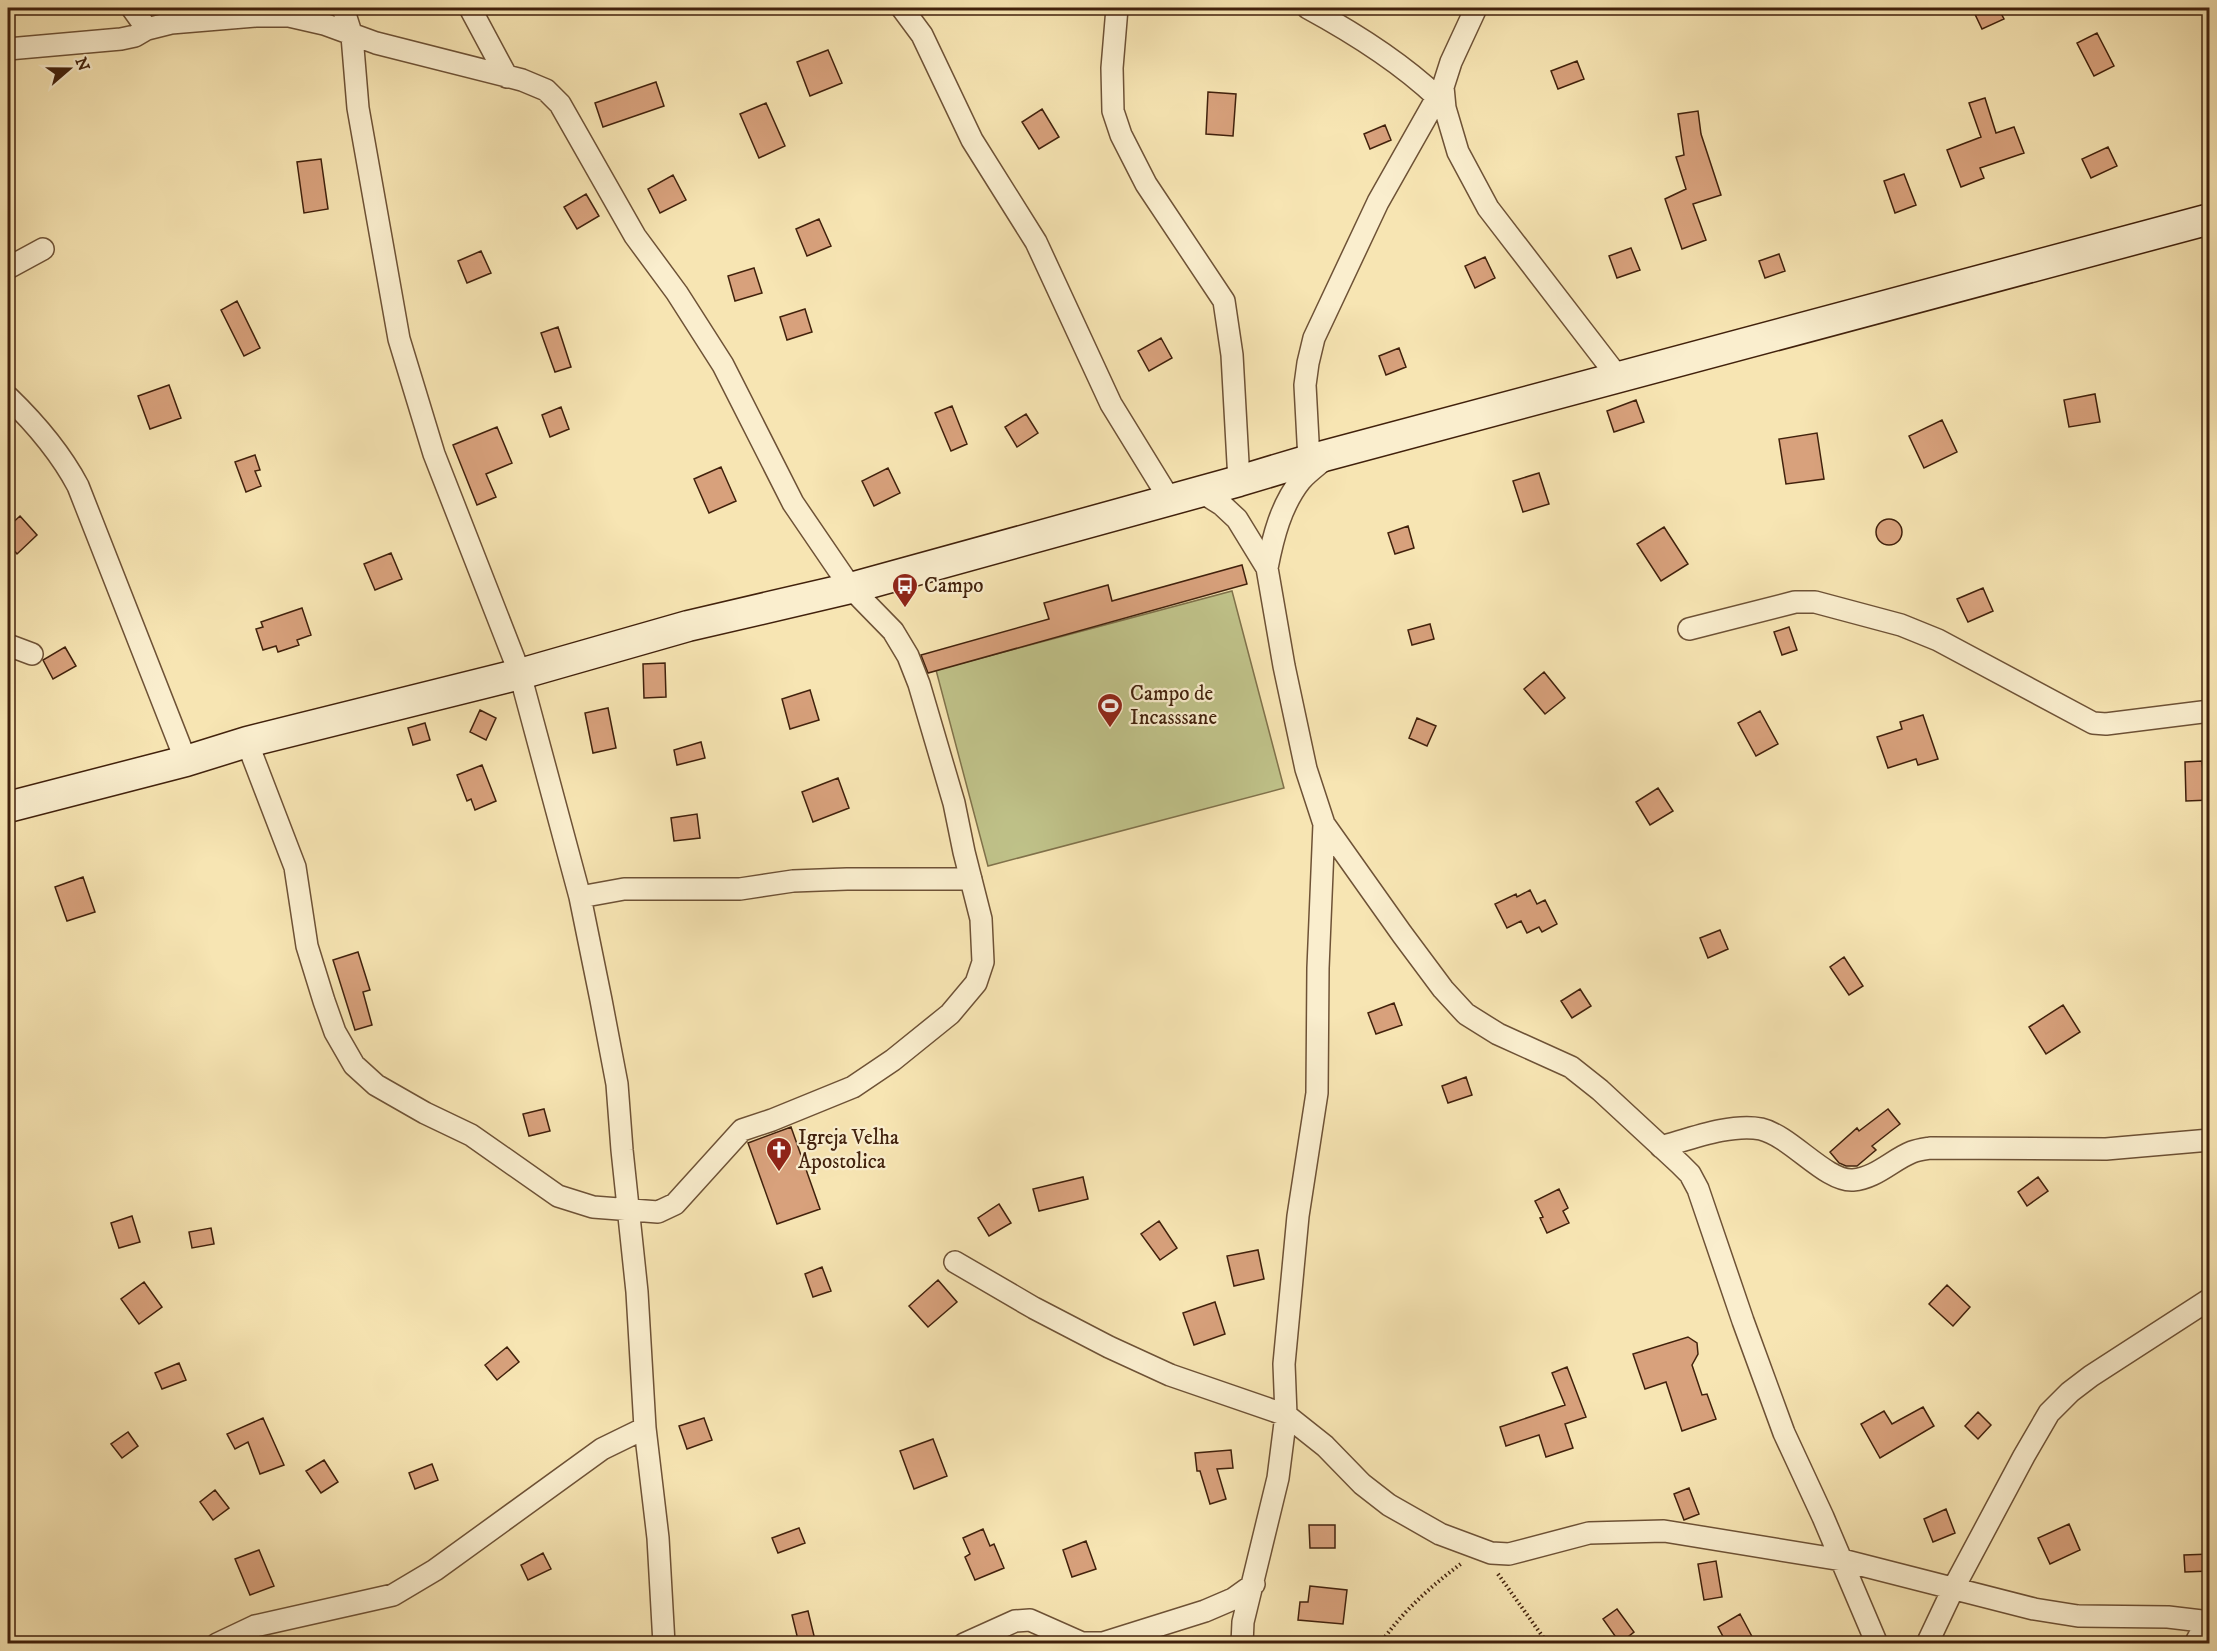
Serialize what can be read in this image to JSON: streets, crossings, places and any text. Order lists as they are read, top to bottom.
{
  "places": {
    "bus stop": ["Campo"],
    "sports": ["Campo de Incasssane"],
    "church": ["Igreja Velha Apostolica"]
  },
  "north": "right"
}
